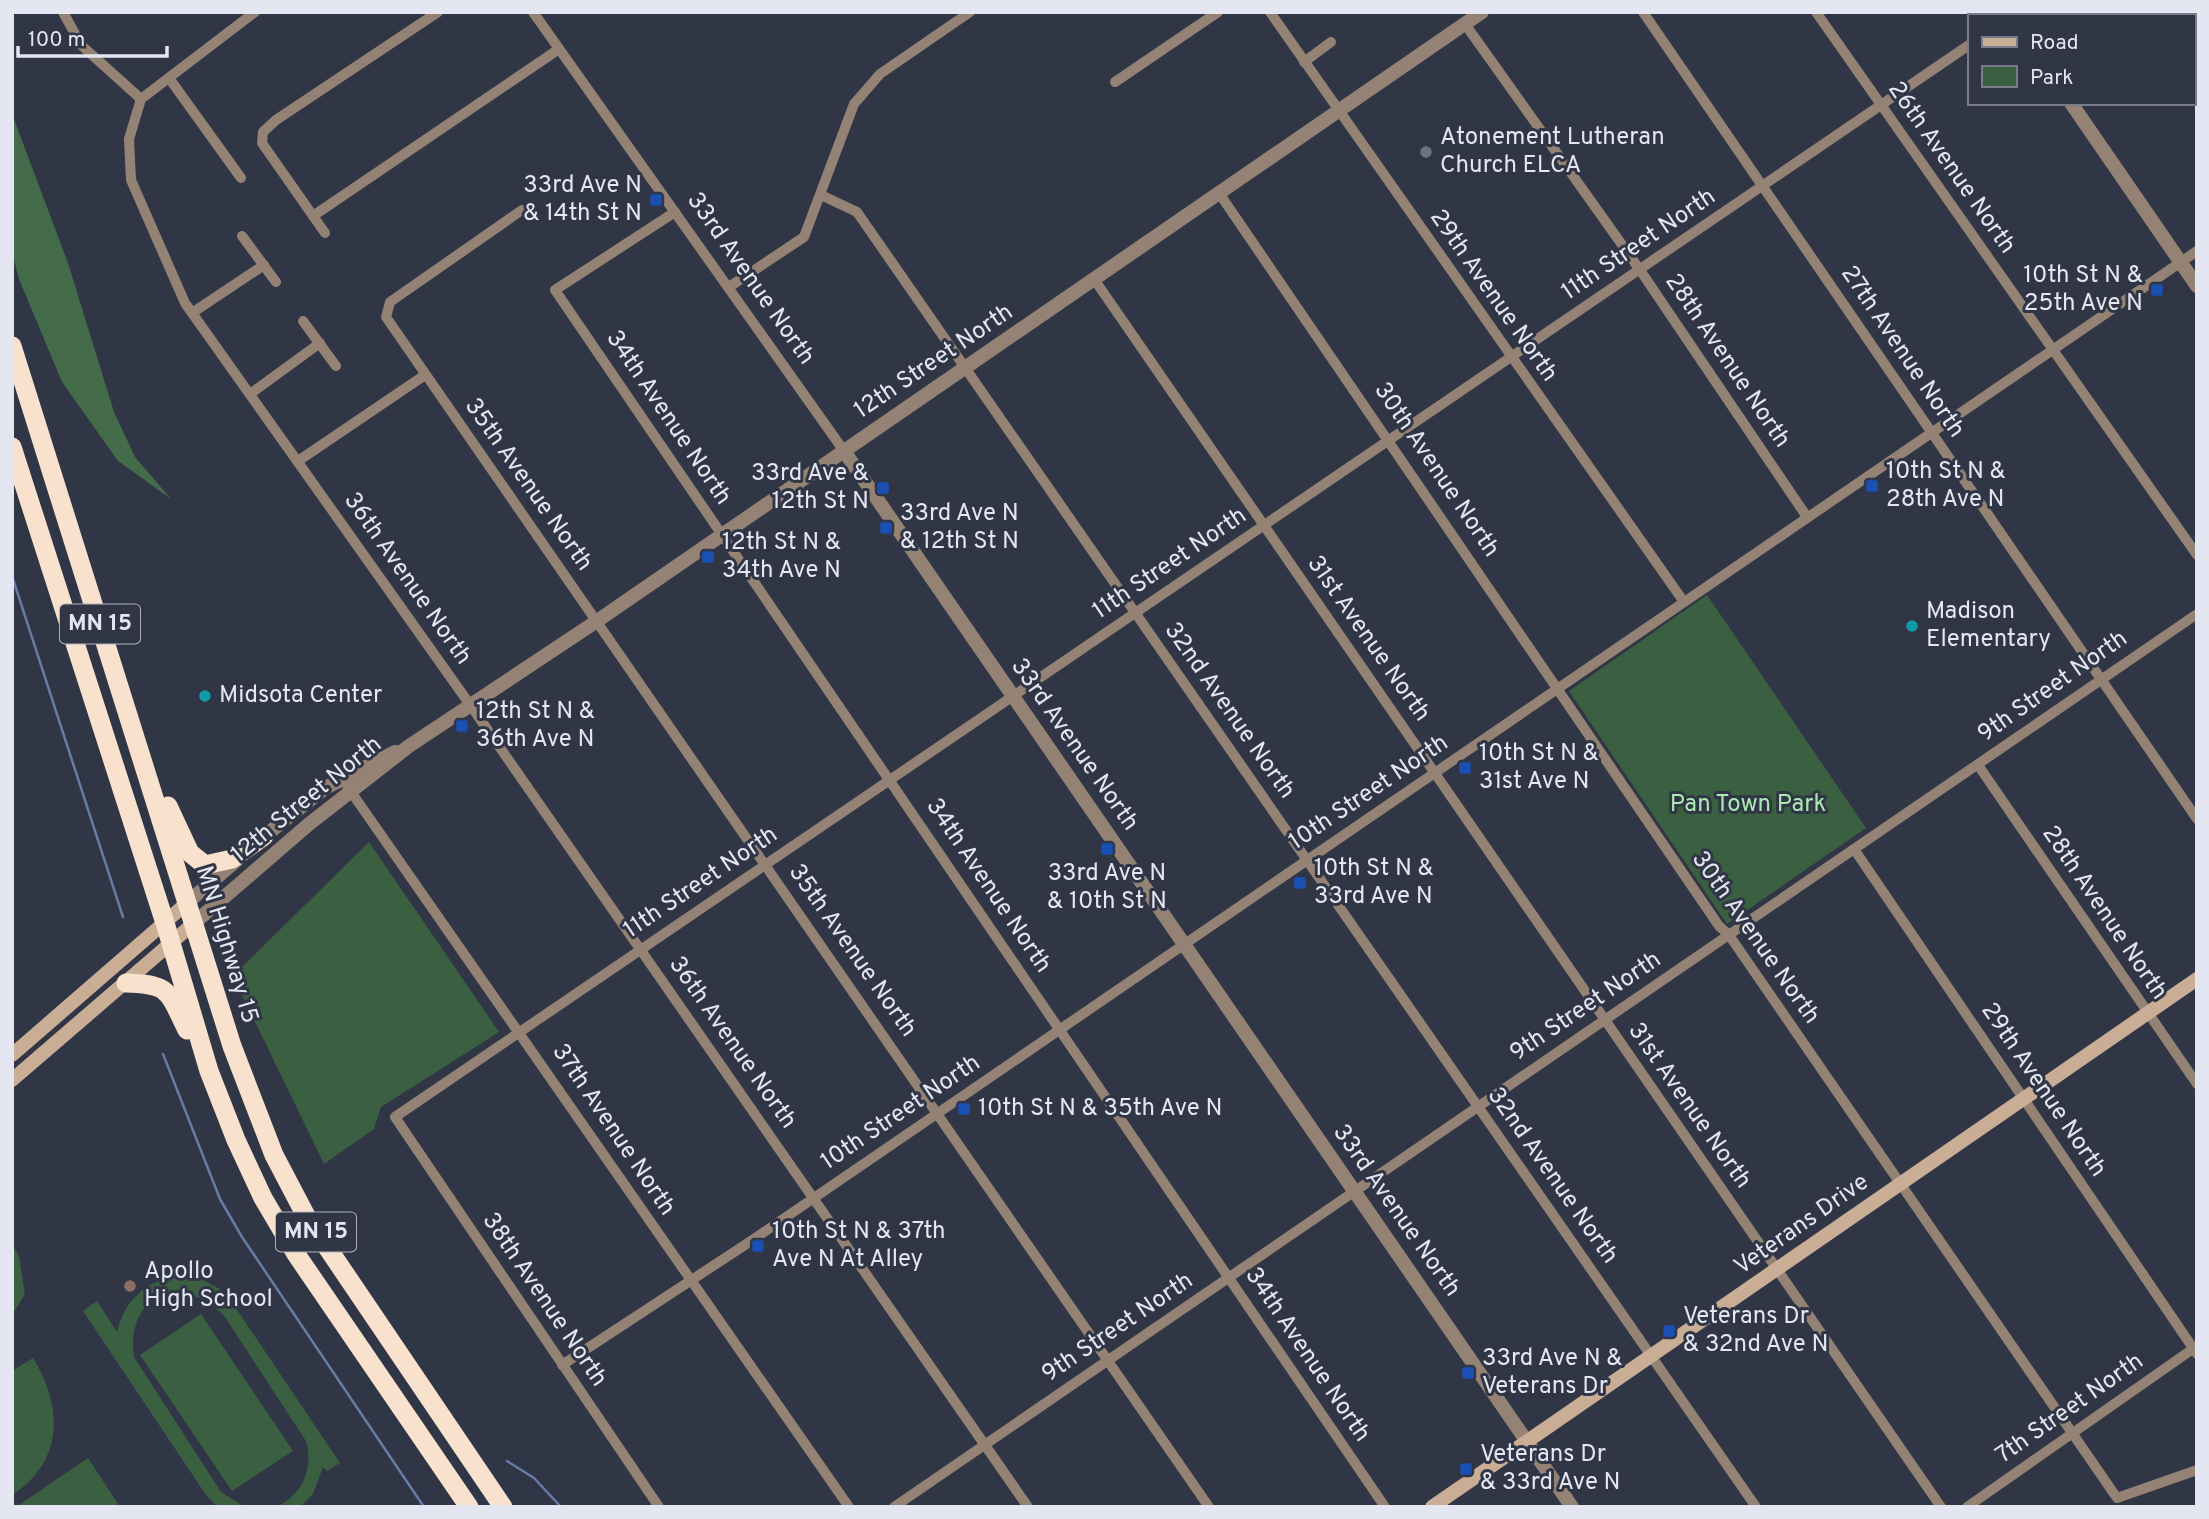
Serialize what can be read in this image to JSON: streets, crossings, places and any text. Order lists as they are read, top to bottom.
{
  "streets": {
    "highway": ["MN 15", "MN Highway 15"],
    "main road": ["12th Street North", "Veterans Drive"],
    "street": [
      "26th Avenue North",
      "11th Street North",
      "33rd Avenue North",
      "29th Avenue North",
      "27th Avenue North",
      "28th Avenue North",
      "34th Avenue North",
      "30th Avenue North",
      "35th Avenue North",
      "36th Avenue North",
      "31st Avenue North",
      "9th Street North",
      "32nd Avenue North",
      "10th Street North",
      "37th Avenue North",
      "38th Avenue North",
      "7th Street North"
    ]
  },
  "crossings": [
    ["26th Avenue North", "11th Street North"],
    ["26th Avenue North", "10th Street North"],
    ["11th Street North", "33rd Avenue North"],
    ["11th Street North", "29th Avenue North"],
    ["11th Street North", "27th Avenue North"],
    ["11th Street North", "28th Avenue North"],
    ["11th Street North", "34th Avenue North"],
    ["11th Street North", "30th Avenue North"],
    ["11th Street North", "35th Avenue North"],
    ["11th Street North", "36th Avenue North"],
    ["11th Street North", "31st Avenue North"],
    ["11th Street North", "32nd Avenue North"],
    ["11th Street North", "37th Avenue North"],
    ["11th Street North", "38th Avenue North"],
    ["33rd Avenue North", "12th Street North"],
    ["33rd Avenue North", "34th Avenue North"],
    ["33rd Avenue North", "9th Street North"],
    ["33rd Avenue North", "10th Street North"],
    ["33rd Avenue North", "Veterans Drive"],
    ["29th Avenue North", "12th Street North"],
    ["29th Avenue North", "9th Street North"],
    ["29th Avenue North", "10th Street North"],
    ["29th Avenue North", "Veterans Drive"],
    ["29th Avenue North", "7th Street North"],
    ["27th Avenue North", "9th Street North"],
    ["27th Avenue North", "10th Street North"],
    ["28th Avenue North", "12th Street North"],
    ["28th Avenue North", "9th Street North"],
    ["28th Avenue North", "10th Street North"],
    ["28th Avenue North", "Veterans Drive"],
    ["12th Street North", "34th Avenue North"],
    ["12th Street North", "30th Avenue North"],
    ["12th Street North", "35th Avenue North"],
    ["12th Street North", "36th Avenue North"],
    ["12th Street North", "MN 15"],
    ["12th Street North", "31st Avenue North"],
    ["12th Street North", "32nd Avenue North"],
    ["12th Street North", "MN Highway 15"],
    ["12th Street North", "37th Avenue North"],
    ["34th Avenue North", "9th Street North"],
    ["34th Avenue North", "10th Street North"],
    ["30th Avenue North", "9th Street North"],
    ["30th Avenue North", "10th Street North"],
    ["30th Avenue North", "Veterans Drive"],
    ["30th Avenue North", "7th Street North"],
    ["35th Avenue North", "9th Street North"],
    ["35th Avenue North", "10th Street North"],
    ["36th Avenue North", "9th Street North"],
    ["36th Avenue North", "10th Street North"],
    ["31st Avenue North", "9th Street North"],
    ["31st Avenue North", "10th Street North"],
    ["31st Avenue North", "Veterans Drive"],
    ["9th Street North", "32nd Avenue North"],
    ["32nd Avenue North", "10th Street North"],
    ["32nd Avenue North", "Veterans Drive"],
    ["10th Street North", "37th Avenue North"],
    ["10th Street North", "38th Avenue North"]
  ],
  "parks": ["Pan Town Park"],
  "places": {
    "other": [
      "Atonement Lutheran Church ELCA",
      "Madison Elementary",
      "Midsota Center",
      "Apollo High School"
    ],
    "transit": [
      "33rd Ave N & 14th St N",
      "10th St N & 25th Ave N",
      "10th St N & 28th Ave N",
      "33rd Ave & 12th St N",
      "33rd Ave N & 12th St N",
      "12th St N & 34th Ave N",
      "12th St N & 36th Ave N",
      "10th St N & 31st Ave N",
      "33rd Ave N & 10th St N",
      "10th St N & 33rd Ave N",
      "10th St N & 35th Ave N",
      "10th St N & 37th Ave N At Alley",
      "Veterans Dr & 32nd Ave N",
      "33rd Ave N & Veterans Dr",
      "Veterans Dr & 33rd Ave N"
    ]
  },
  "legend": ["Road", "Park"],
  "scale_bar": "100 m"
}
